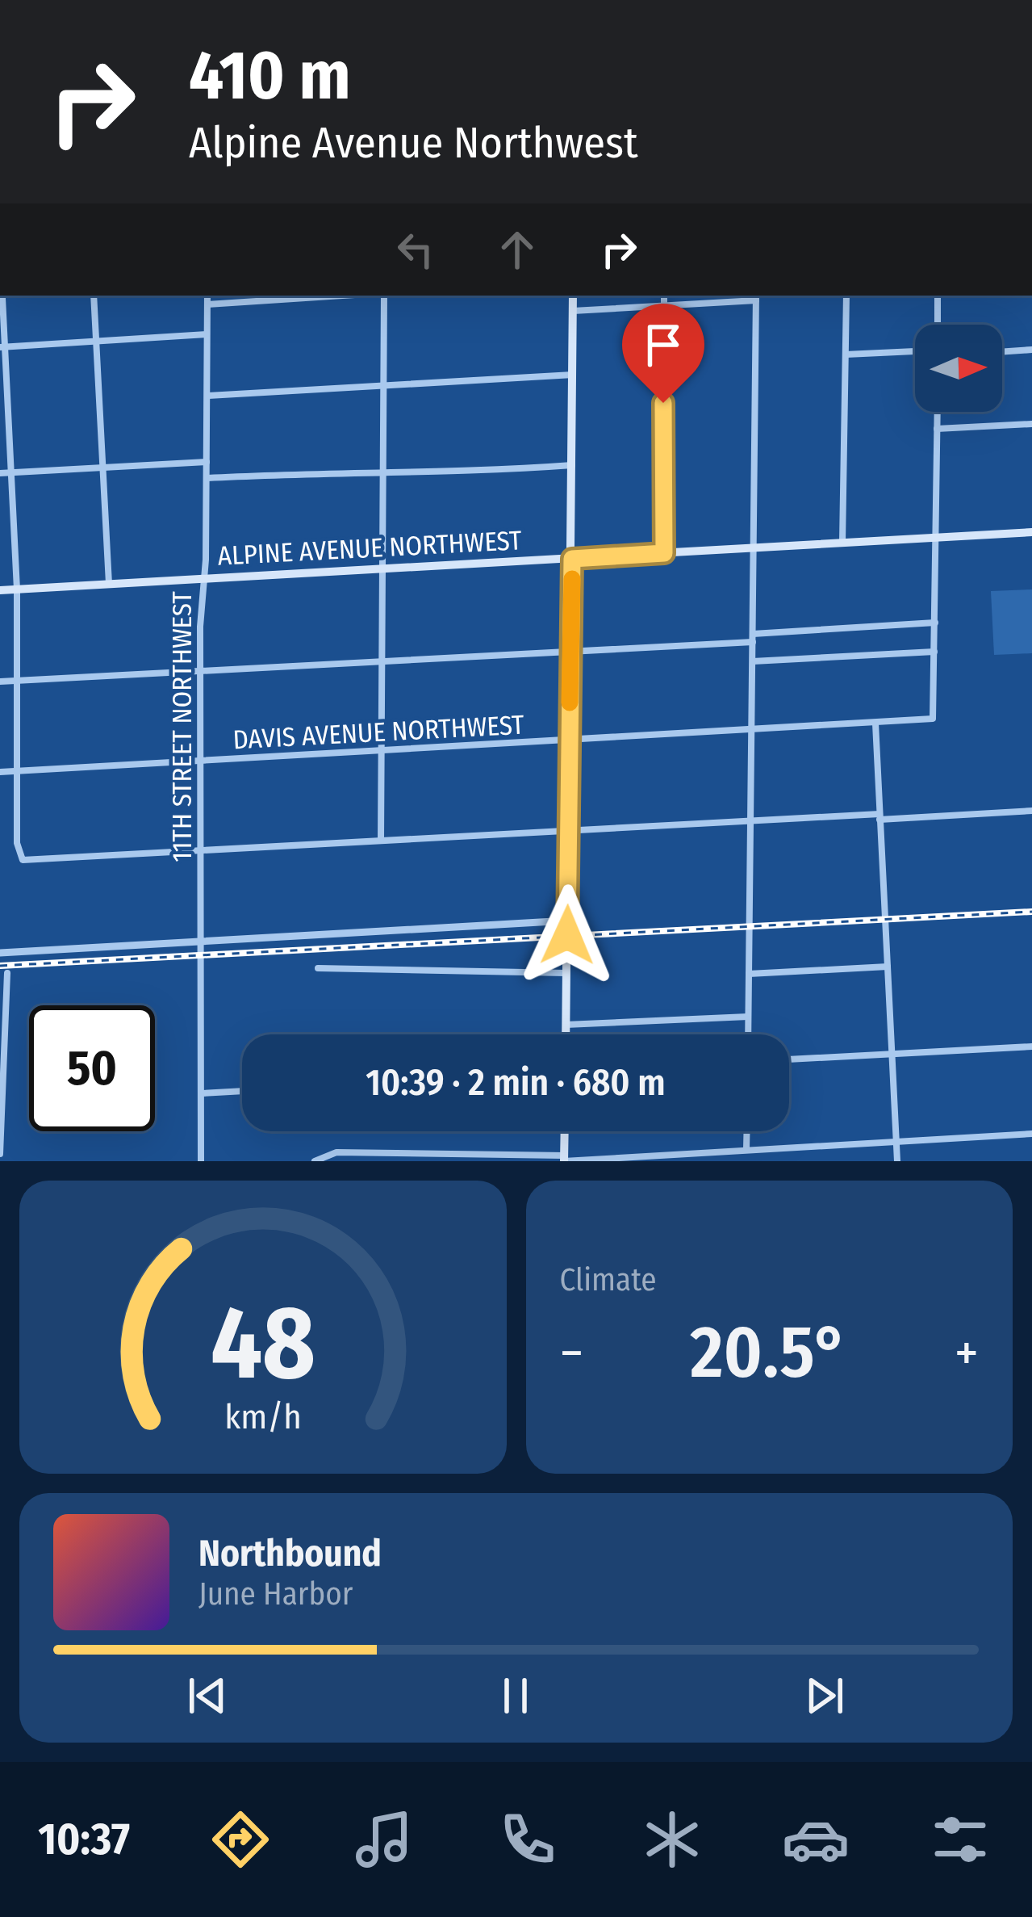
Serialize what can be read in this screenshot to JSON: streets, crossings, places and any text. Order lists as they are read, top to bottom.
{
  "streets": {
    "main road": ["ALPINE AVENUE NORTHWEST"],
    "street": ["11TH STREET NORTHWEST", "DAVIS AVENUE NORTHWEST"]
  },
  "crossings": [
    ["ALPINE AVENUE NORTHWEST", "11TH STREET NORTHWEST"],
    ["11TH STREET NORTHWEST", "DAVIS AVENUE NORTHWEST"]
  ],
  "north": "right",
  "page": {
    "turn": ["410 m", "Alpine Avenue Northwest"],
    "limit": "50",
    "trip": "10:39 · 2 min · 680 m",
    "tile": "Climate",
    "heat": ["−", "20.5°", "+"],
    "song": ["Northbound", "June Harbor"],
    "tabs": "10:37",
    "gauge": ["48", "km/h"]
  }
}
